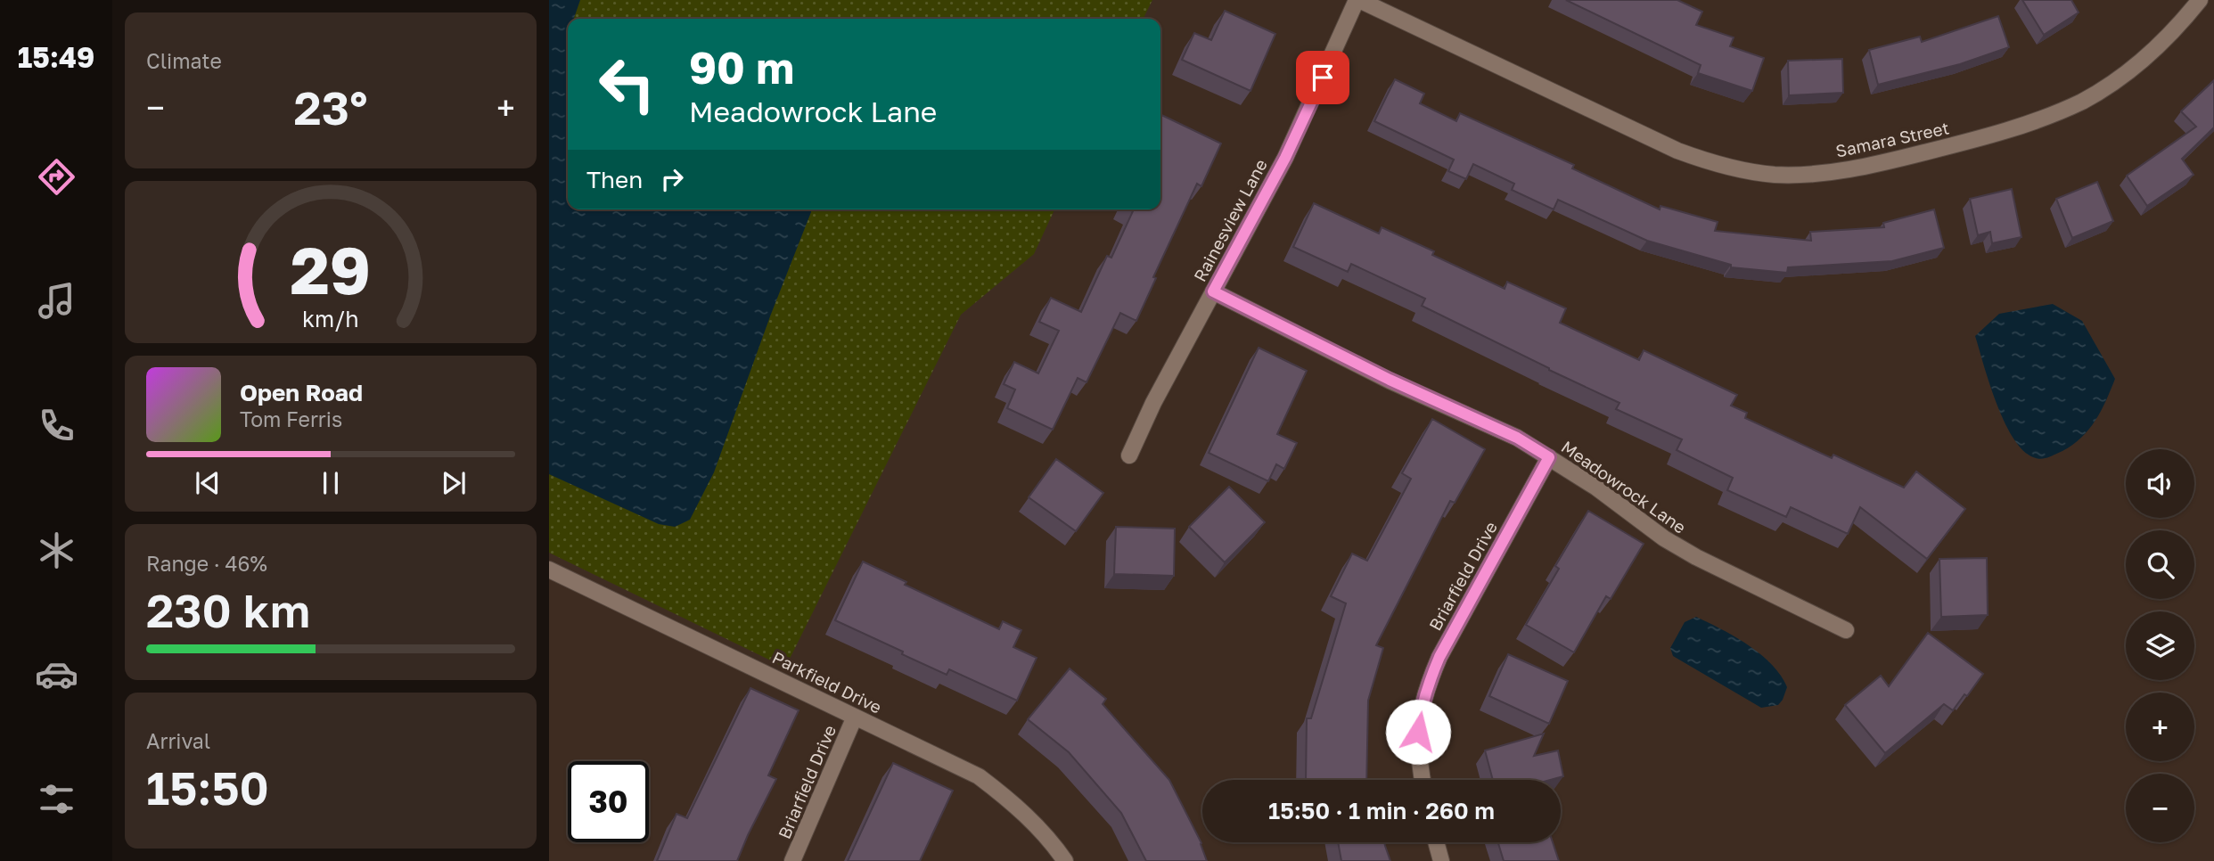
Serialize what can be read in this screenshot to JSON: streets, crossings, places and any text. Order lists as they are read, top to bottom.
{
  "streets": {
    "street": [
      "Samara Street",
      "Rainesview Lane",
      "Meadowrock Lane",
      "Briarfield Drive",
      "Parkfield Drive"
    ]
  },
  "crossings": [
    ["Samara Street", "Rainesview Lane"],
    ["Rainesview Lane", "Meadowrock Lane"],
    ["Meadowrock Lane", "Briarfield Drive"],
    ["Briarfield Drive", "Parkfield Drive"]
  ],
  "page": {
    "tabs": "15:49",
    "tile": [
      "Climate",
      ["Range · 46%", "230 km"],
      ["Arrival", "15:50"]
    ],
    "turn": ["90 m", "Meadowrock Lane"],
    "heat": ["−", "23°", "+"],
    "then": "Then",
    "song": ["Open Road", "Tom Ferris"],
    "map_buttons": ["+", "−"],
    "limit": "30",
    "trip": "15:50 · 1 min · 260 m",
    "gauge": ["29", "km/h"]
  }
}
